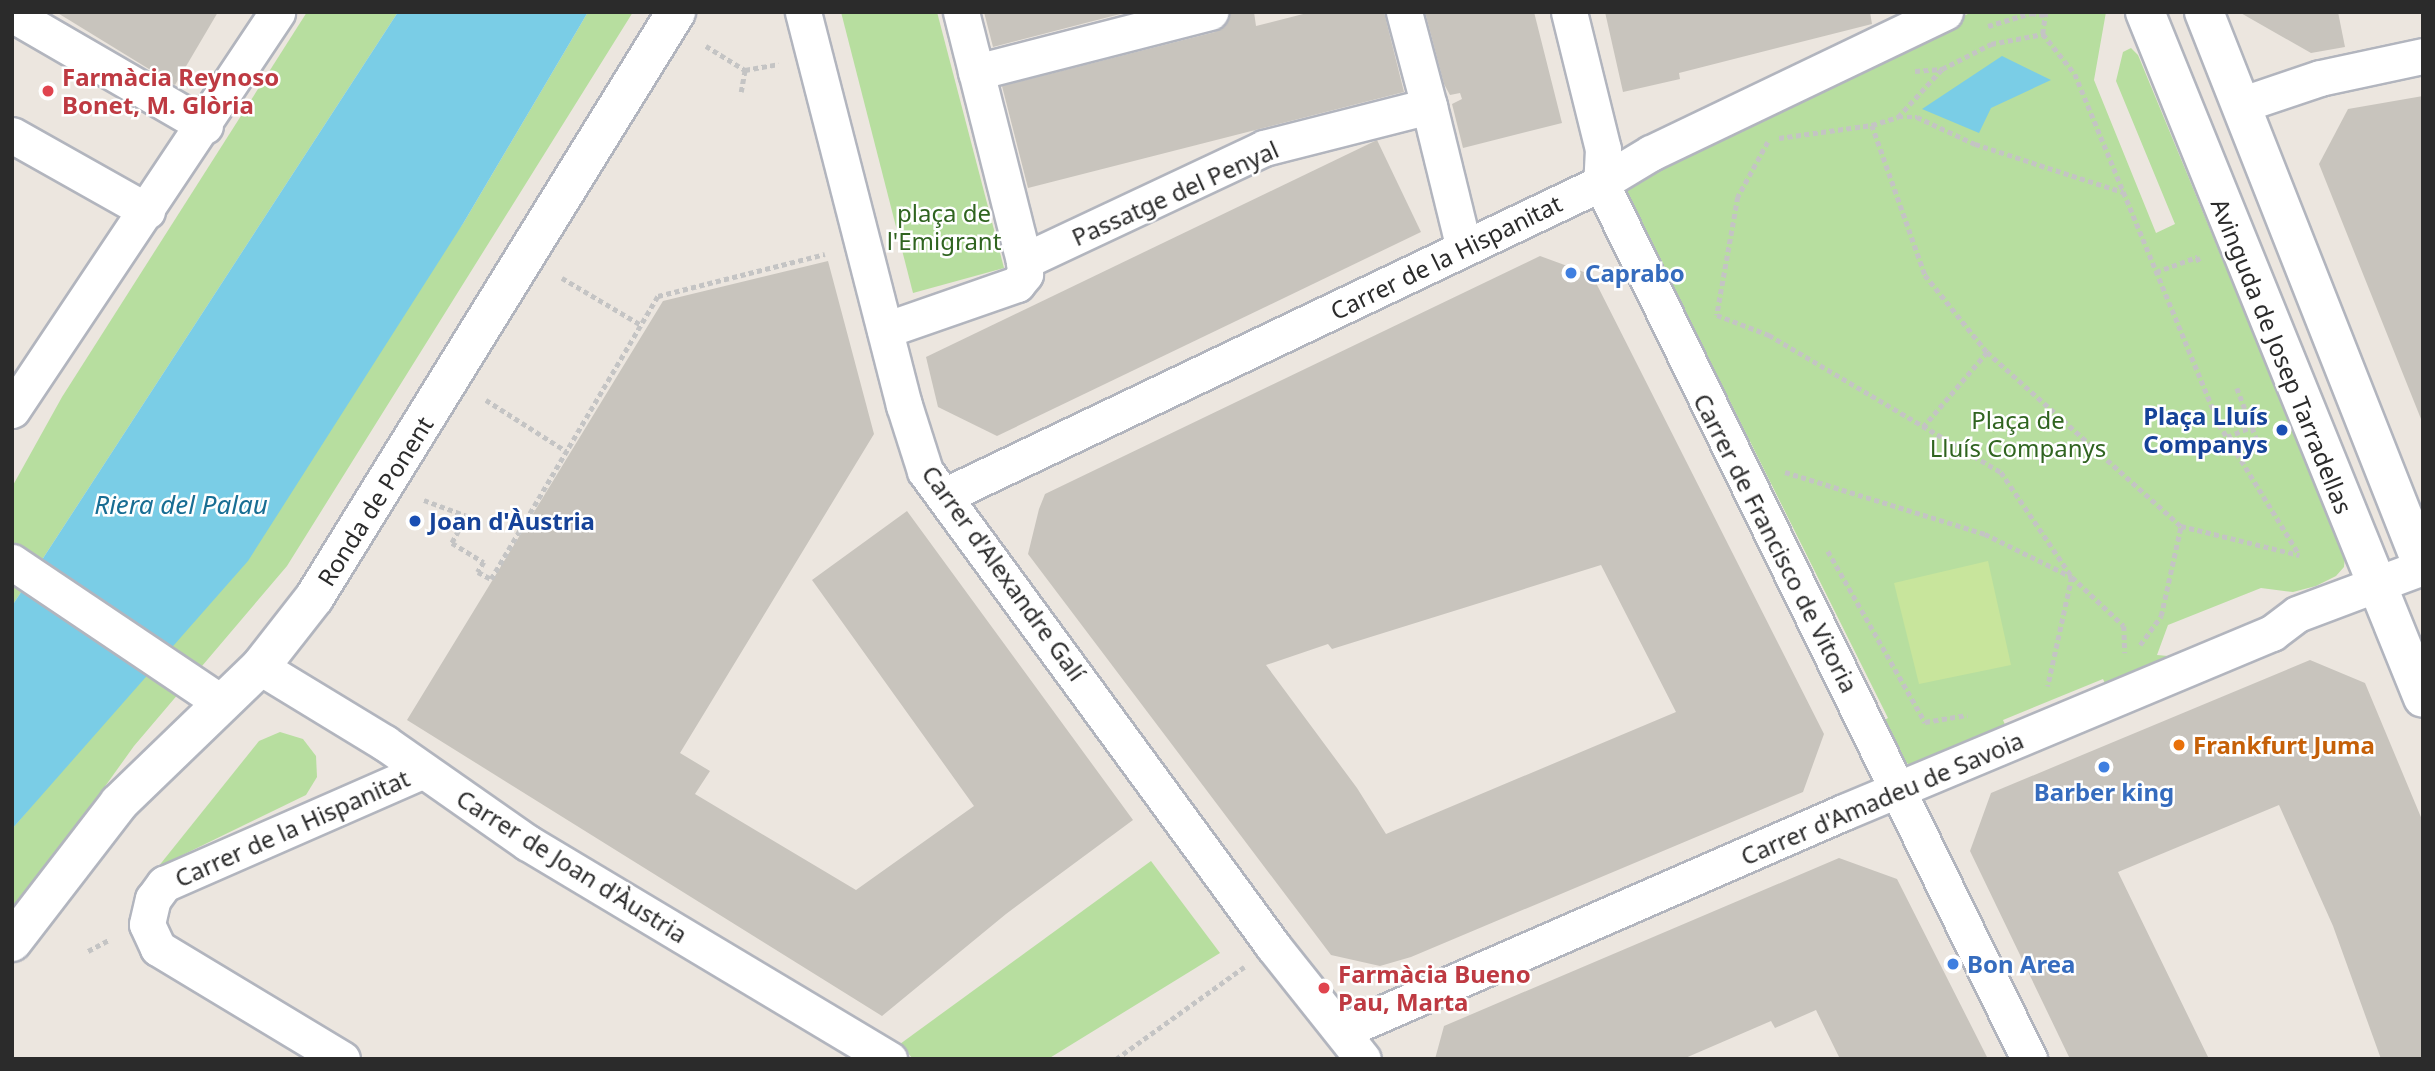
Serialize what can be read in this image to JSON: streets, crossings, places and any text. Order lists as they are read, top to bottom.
{
  "streets": {
    "street": [
      "Passatge del Penyal",
      "Carrer de la Hispanitat",
      "Avinguda de Josep Tarradellas",
      "Ronda de Ponent",
      "Carrer de Francisco de Vitoria",
      "Carrer d'Alexandre Galí",
      "Carrer d'Amadeu de Savoia",
      "Carrer de Joan d'Àustria"
    ]
  },
  "crossings": [
    ["Carrer de la Hispanitat", "Carrer de Francisco de Vitoria"],
    ["Carrer de la Hispanitat", "Carrer d'Alexandre Galí"],
    ["Carrer de la Hispanitat", "Carrer de Joan d'Àustria"],
    ["Avinguda de Josep Tarradellas", "Carrer d'Amadeu de Savoia"],
    ["Ronda de Ponent", "Carrer de Joan d'Àustria"],
    ["Carrer de Francisco de Vitoria", "Carrer d'Amadeu de Savoia"],
    ["Carrer d'Alexandre Galí", "Carrer d'Amadeu de Savoia"]
  ],
  "water": ["Riera del Palau"],
  "parks": ["plaça de l'Emigrant", "Plaça de Lluís Companys"],
  "places": [
    "Farmàcia Reynoso Bonet, M. Glòria",
    "Caprabo",
    "Plaça Lluís Companys",
    "Joan d'Àustria",
    "Frankfurt Juma",
    "Barber king",
    "Bon Area",
    "Farmàcia Bueno Pau, Marta"
  ]
}
